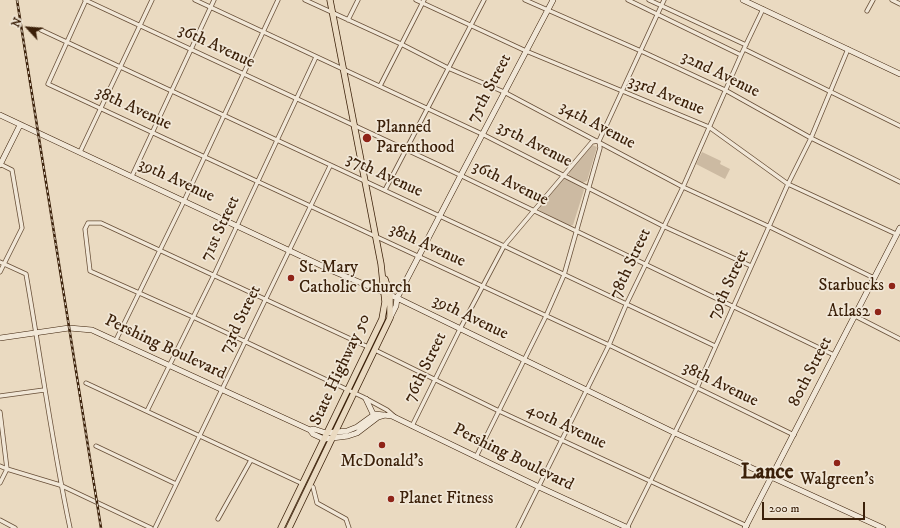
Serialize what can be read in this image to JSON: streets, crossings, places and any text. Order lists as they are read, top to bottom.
{
  "streets": {
    "main road": ["State Highway 50"],
    "street": [
      "36th Avenue",
      "32nd Avenue",
      "75th Street",
      "33rd Avenue",
      "38th Avenue",
      "34th Avenue",
      "35th Avenue",
      "37th Avenue",
      "39th Avenue",
      "71st Street",
      "78th Street",
      "79th Street",
      "73rd Street",
      "Pershing Boulevard",
      "76th Street",
      "80th Street",
      "40th Avenue"
    ]
  },
  "crossings": [
    ["36th Avenue", "75th Street"],
    ["36th Avenue", "71st Street"],
    ["36th Avenue", "78th Street"],
    ["36th Avenue", "79th Street"],
    ["36th Avenue", "76th Street"],
    ["36th Avenue", "State Highway 50"],
    ["36th Avenue", "80th Street"],
    ["32nd Avenue", "75th Street"],
    ["32nd Avenue", "78th Street"],
    ["32nd Avenue", "79th Street"],
    ["75th Street", "33rd Avenue"],
    ["75th Street", "38th Avenue"],
    ["75th Street", "34th Avenue"],
    ["75th Street", "35th Avenue"],
    ["75th Street", "37th Avenue"],
    ["75th Street", "39th Avenue"],
    ["75th Street", "State Highway 50"],
    ["33rd Avenue", "78th Street"],
    ["33rd Avenue", "79th Street"],
    ["33rd Avenue", "80th Street"],
    ["38th Avenue", "37th Avenue"],
    ["38th Avenue", "71st Street"],
    ["38th Avenue", "78th Street"],
    ["38th Avenue", "79th Street"],
    ["38th Avenue", "73rd Street"],
    ["38th Avenue", "76th Street"],
    ["38th Avenue", "State Highway 50"],
    ["38th Avenue", "80th Street"],
    ["34th Avenue", "78th Street"],
    ["34th Avenue", "79th Street"],
    ["34th Avenue", "76th Street"],
    ["34th Avenue", "State Highway 50"],
    ["34th Avenue", "80th Street"],
    ["35th Avenue", "71st Street"],
    ["35th Avenue", "78th Street"],
    ["35th Avenue", "79th Street"],
    ["35th Avenue", "76th Street"],
    ["35th Avenue", "State Highway 50"],
    ["37th Avenue", "71st Street"],
    ["37th Avenue", "78th Street"],
    ["37th Avenue", "79th Street"],
    ["37th Avenue", "73rd Street"],
    ["37th Avenue", "76th Street"],
    ["37th Avenue", "State Highway 50"],
    ["39th Avenue", "71st Street"],
    ["39th Avenue", "78th Street"],
    ["39th Avenue", "79th Street"],
    ["39th Avenue", "73rd Street"],
    ["39th Avenue", "76th Street"],
    ["39th Avenue", "State Highway 50"],
    ["39th Avenue", "80th Street"],
    ["71st Street", "Pershing Boulevard"],
    ["78th Street", "Pershing Boulevard"],
    ["78th Street", "40th Avenue"],
    ["79th Street", "Pershing Boulevard"],
    ["79th Street", "40th Avenue"],
    ["73rd Street", "Pershing Boulevard"],
    ["Pershing Boulevard", "76th Street"],
    ["Pershing Boulevard", "State Highway 50"],
    ["76th Street", "40th Avenue"],
    ["State Highway 50", "40th Avenue"],
    ["80th Street", "40th Avenue"]
  ],
  "districts": ["Lance"],
  "places": [
    "Planned Parenthood",
    "St. Mary Catholic Church",
    "Starbucks",
    "Atlas2",
    "McDonald's",
    "Walgreen's",
    "Planet Fitness"
  ],
  "scale_bar": "200 m",
  "north": "top left"
}
